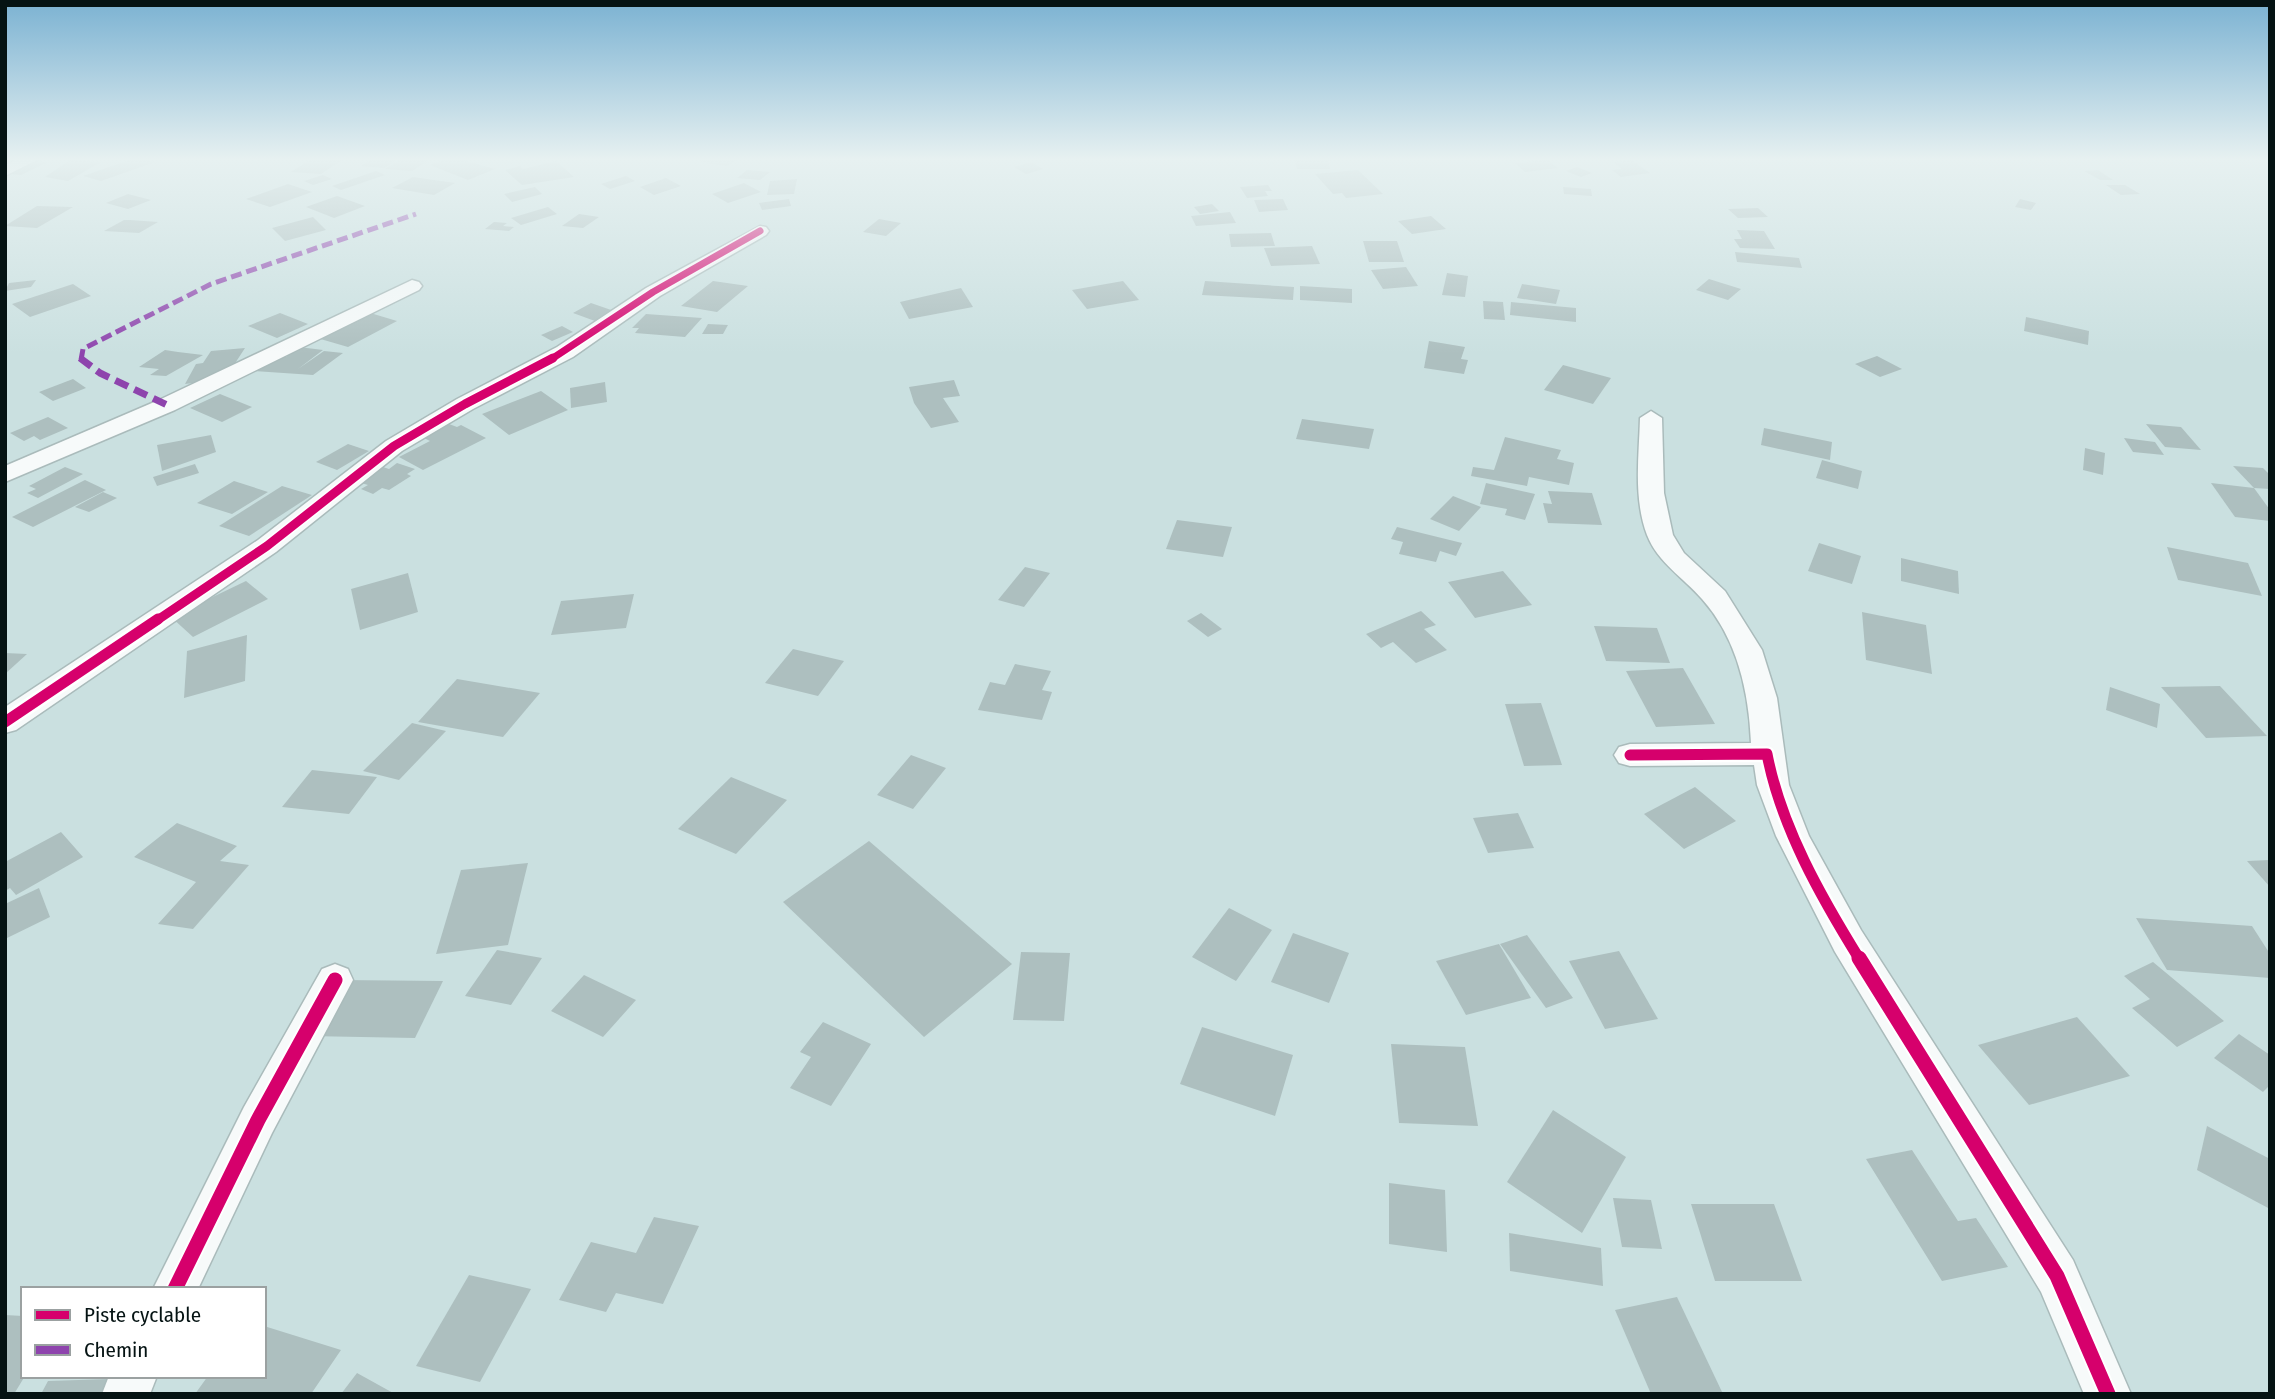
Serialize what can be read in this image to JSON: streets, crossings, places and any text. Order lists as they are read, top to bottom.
{
  "legend": ["Piste cyclable", "Chemin"]
}
